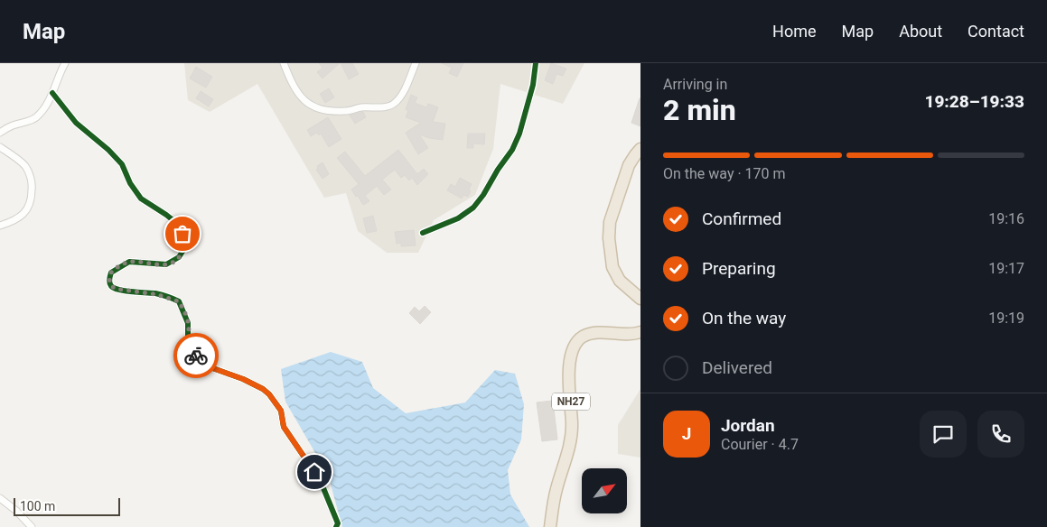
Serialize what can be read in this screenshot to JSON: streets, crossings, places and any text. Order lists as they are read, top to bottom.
{
  "streets": {
    "highway": ["NH27"]
  },
  "scale_bar": "100 m",
  "north": "top right",
  "page": {
    "header": "Map",
    "nav": [
      "Home",
      "Map",
      "About",
      "Contact"
    ],
    "heading": ["2 min", "Arriving in", "19:28–19:33"],
    "panel": ["Jordan", "Courier · 4.7"],
    "bar": "On the way · 170 m",
    "list": [
      ["Confirmed", "19:16"],
      ["Preparing", "19:17"],
      ["On the way", "19:19"],
      "Delivered"
    ],
    "round": "J",
    "scale": "100 m"
  }
}
